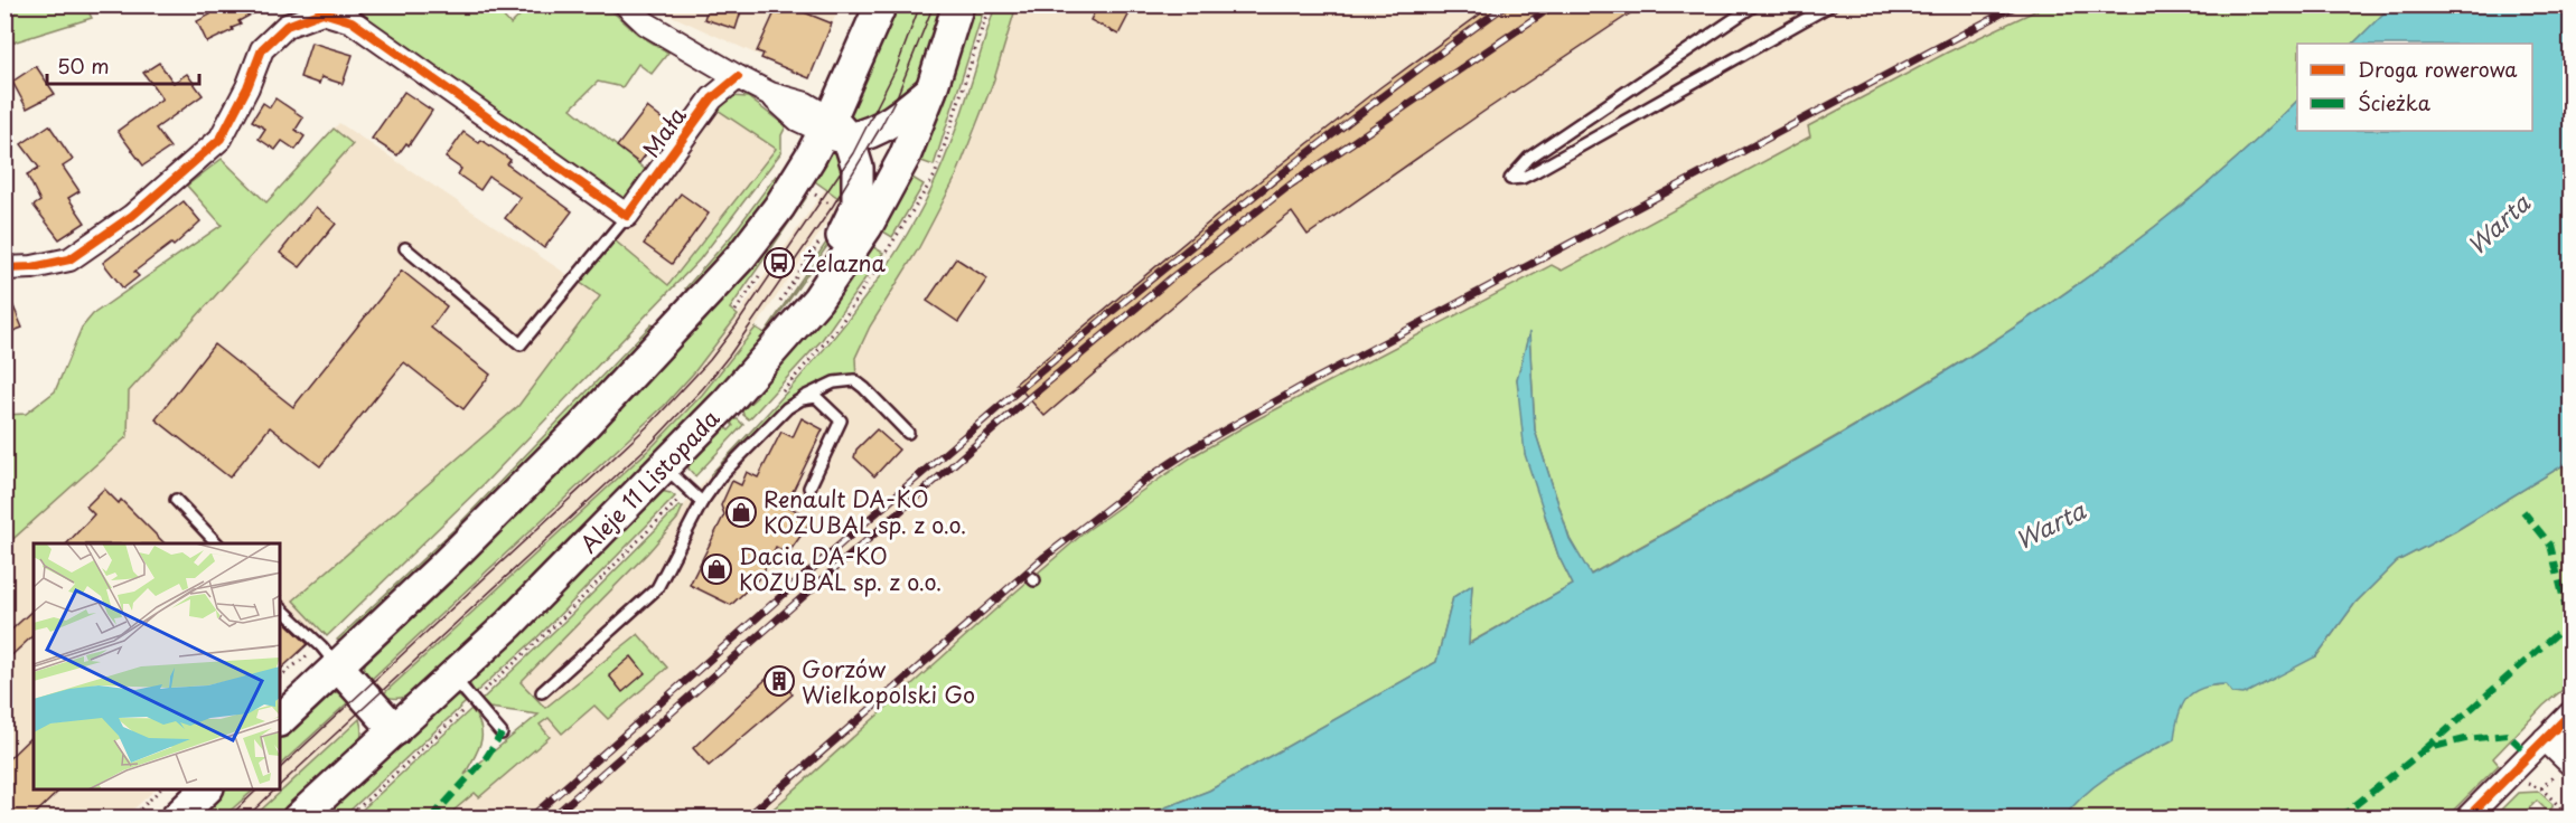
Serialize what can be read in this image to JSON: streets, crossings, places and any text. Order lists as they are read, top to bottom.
{
  "streets": {
    "main road": ["Aleje 11 Listopada"],
    "street": ["Mała"]
  },
  "water": ["Warta"],
  "places": {
    "bus stop": ["Żelazna"],
    "shop": ["Renault DA-KO KOZUBAL sp. z o.o.", "Dacia DA-KO KOZUBAL sp. z o.o."],
    "building": ["Gorzów Wielkopolski Go"]
  },
  "legend": ["Droga rowerowa", "Ścieżka"],
  "scale_bar": "50 m"
}
